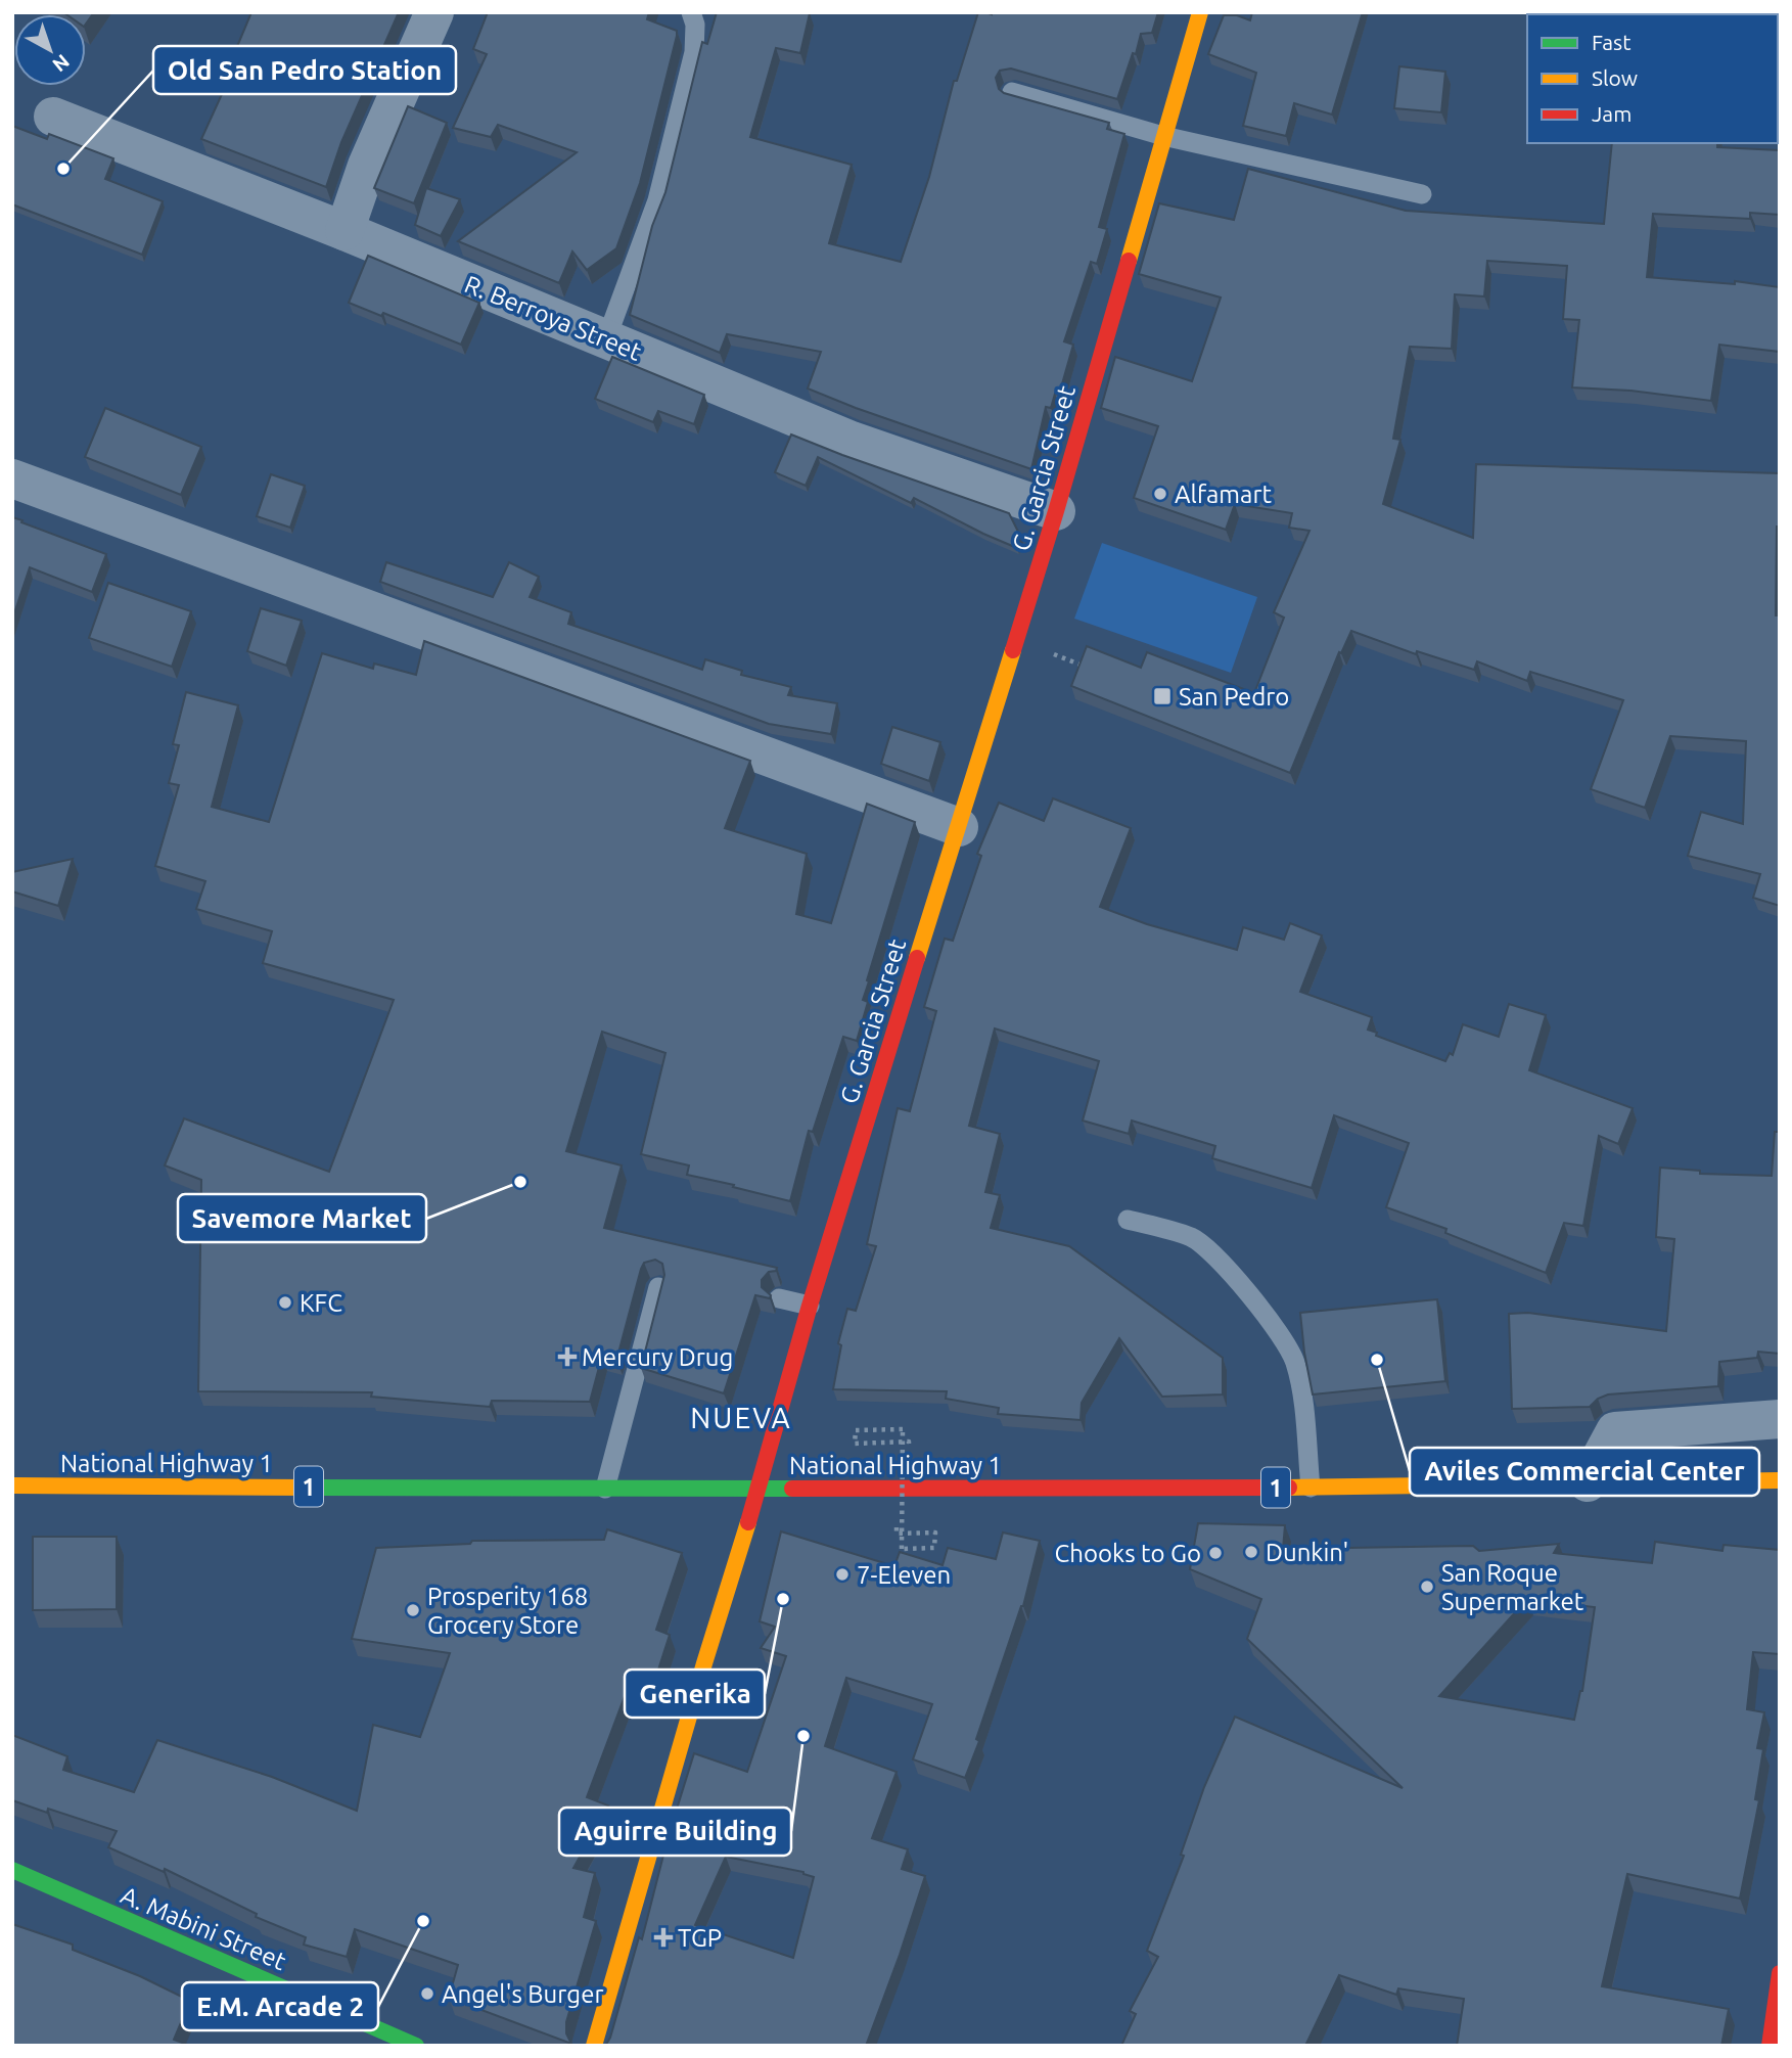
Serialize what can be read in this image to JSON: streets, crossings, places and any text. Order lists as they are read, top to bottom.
{
  "streets": {
    "main road": [
      "G. Garcia Street",
      "National Highway 1",
      "1",
      "A. Mabini Street"
    ],
    "street": ["R. Berroya Street"]
  },
  "crossings": [
    ["R. Berroya Street", "G. Garcia Street"],
    ["G. Garcia Street", "National Highway 1"]
  ],
  "districts": ["NUEVA"],
  "places": {
    "other": [
      "Old San Pedro Station",
      "Alfamart",
      "Savemore Market",
      "KFC",
      "Aviles Commercial Center",
      "Dunkin'",
      "Chooks to Go",
      "7-Eleven",
      "San Roque Supermarket",
      "Generika",
      "Prosperity 168 Grocery Store",
      "Aguirre Building",
      "E.M. Arcade 2",
      "Angel's Burger"
    ],
    "transit": ["San Pedro"],
    "health": ["Mercury Drug", "TGP"]
  },
  "legend": ["Fast", "Slow", "Jam"],
  "north": "bottom right"
}
